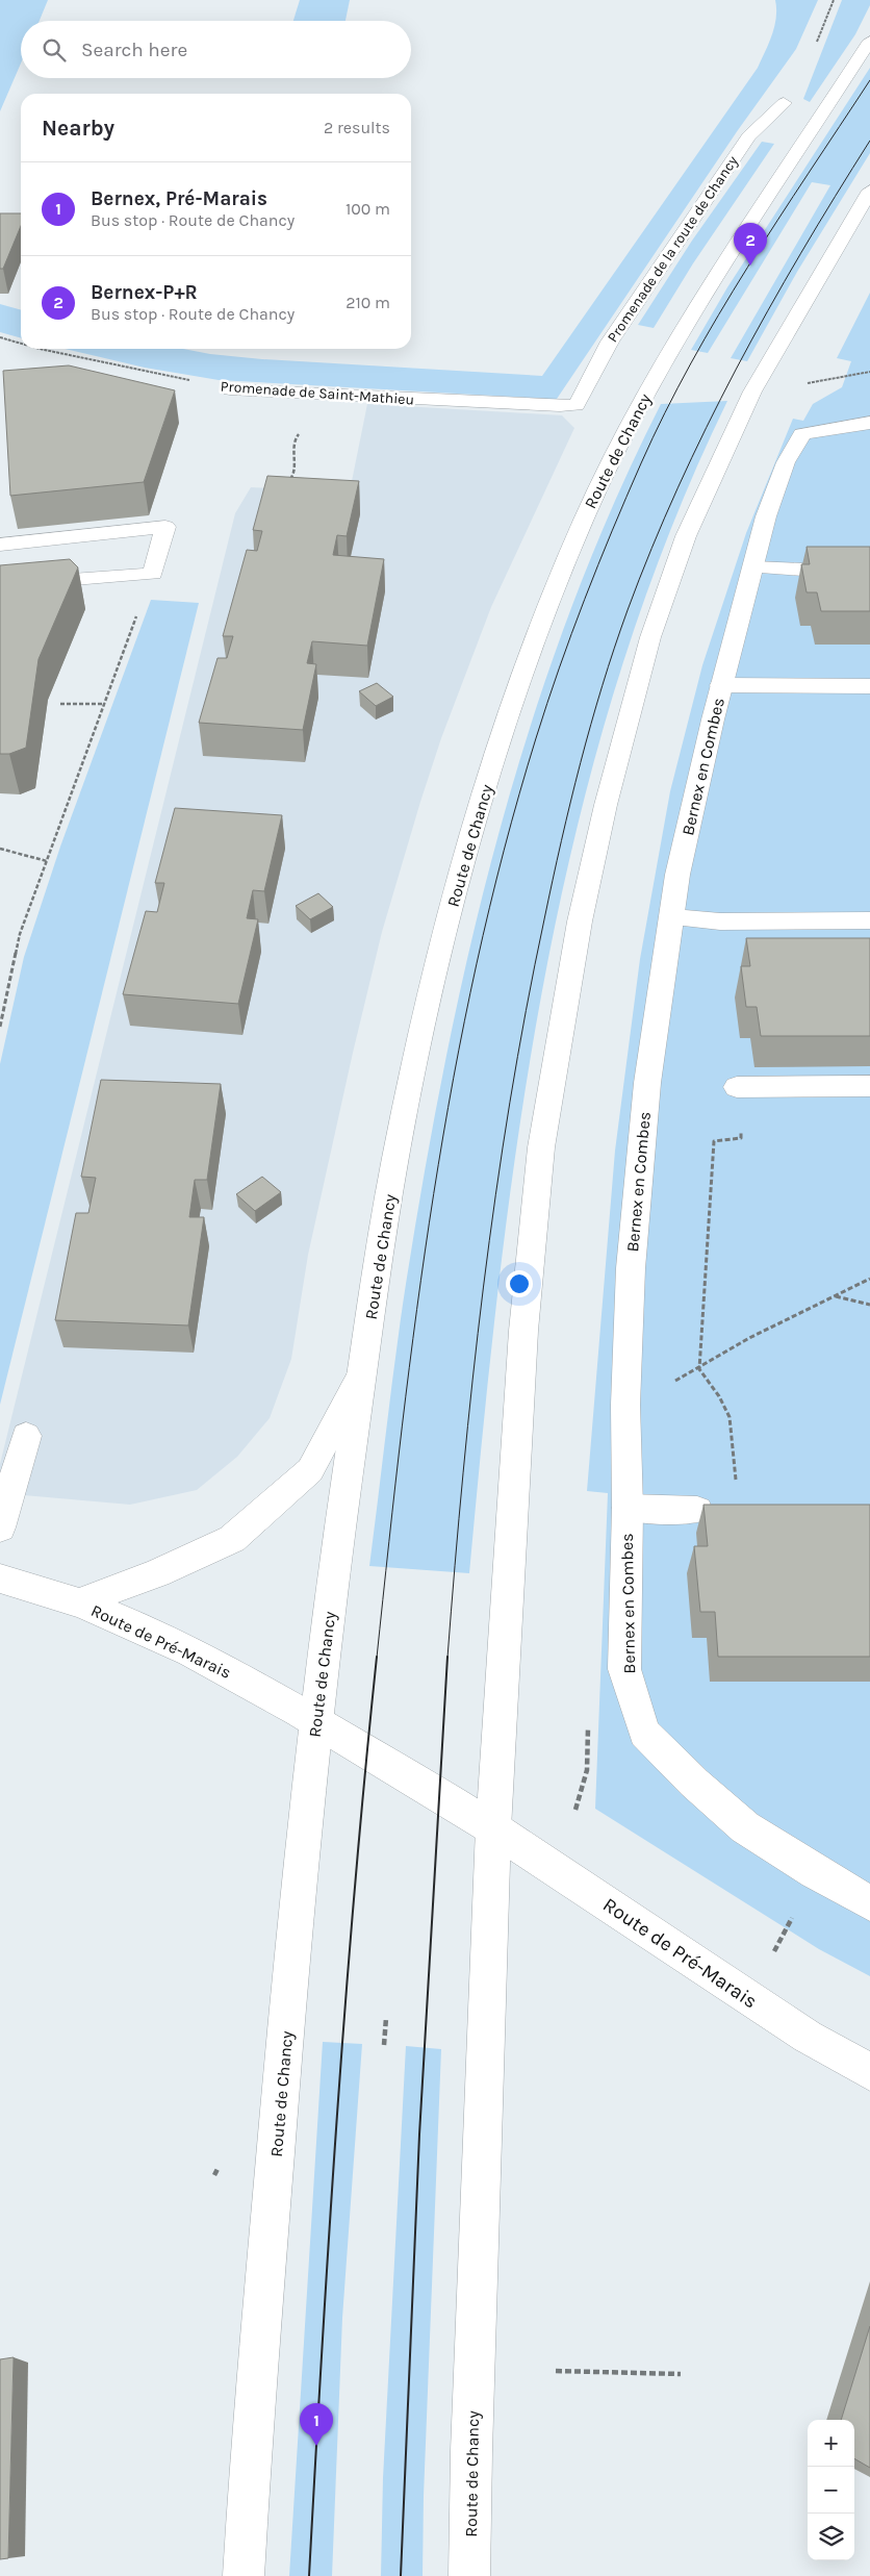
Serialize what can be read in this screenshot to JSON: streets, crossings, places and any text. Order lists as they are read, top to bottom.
{
  "streets": {
    "main road": [
      "Promenade de la route de Chancy",
      "Promenade de Saint-Mathieu",
      "Route de Chancy",
      "Bernex en Combes",
      "Route de Pré-Marais"
    ]
  },
  "crossings": [
    ["Promenade de la route de Chancy", "Promenade de Saint-Mathieu"],
    ["Route de Chancy", "Route de Pré-Marais"]
  ],
  "page": {
    "search": "Search here",
    "heading": ["Nearby", "2 results"],
    "list": [
      {
        "mark": "1",
        "name": "Bernex, Pré-Marais",
        "note": "Bus stop · Route de Chancy",
        "value": "100 m"
      },
      {
        "mark": "2",
        "name": "Bernex-P+R",
        "note": "Bus stop · Route de Chancy",
        "value": "210 m"
      }
    ],
    "pins": ["2", "1"],
    "map_buttons": ["+", "−"]
  }
}
